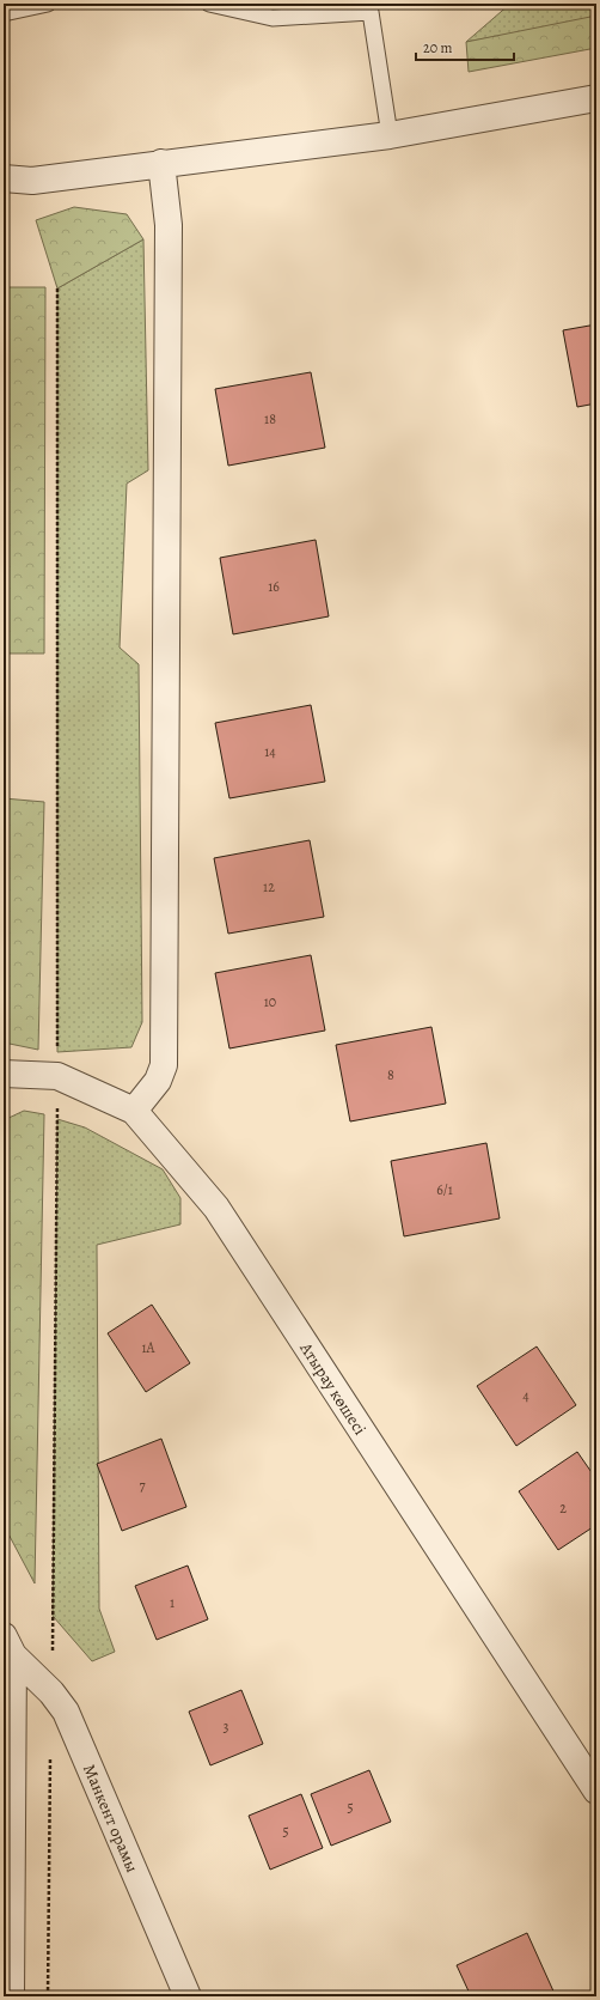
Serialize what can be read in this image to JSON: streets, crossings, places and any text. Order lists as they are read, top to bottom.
{
  "streets": {
    "street": ["Атырау көшесі", "Манкент орамы"]
  },
  "house_numbers": [
    "18",
    "16",
    "14",
    "12",
    "10",
    "8",
    "6/1",
    "1А",
    "4",
    "7",
    "2",
    "1",
    "3",
    "5",
    "5"
  ],
  "scale_bar": "20 m"
}
